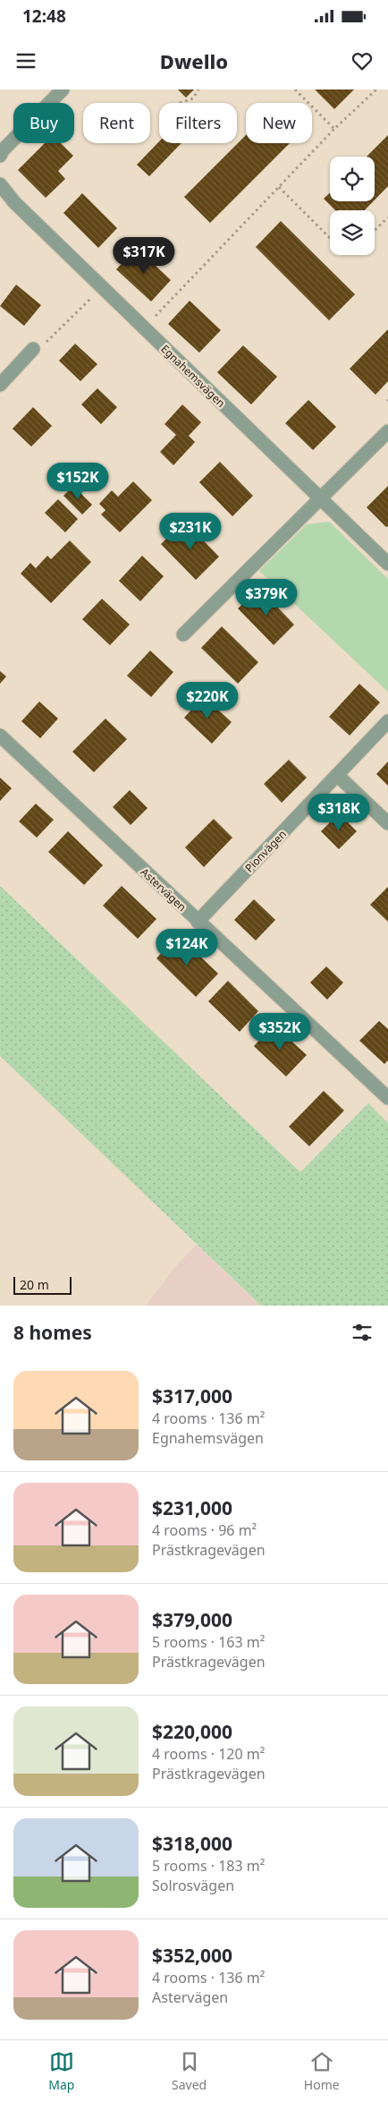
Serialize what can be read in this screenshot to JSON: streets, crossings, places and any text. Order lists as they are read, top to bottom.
{
  "streets": {
    "street": ["Egnahemsvägen", "Pionvägen", "Astervägen"]
  },
  "crossings": [
    ["Pionvägen", "Astervägen"]
  ],
  "scale_bar": "20 m",
  "page": {
    "status": "12:48",
    "header": "Dwello",
    "chip": [
      "Buy",
      "Rent",
      "Filters",
      "New"
    ],
    "price": [
      "$317K",
      "$152K",
      "$231K",
      "$379K",
      "$220K",
      "$318K",
      "$124K",
      "$352K"
    ],
    "scale": "20 m",
    "heading": "8 homes",
    "list": [
      {
        "name": "$317,000",
        "note": "4 rooms · 136 m² · Egnahemsvägen"
      },
      {
        "name": "$231,000",
        "note": "4 rooms · 96 m² · Prästkragevägen"
      },
      {
        "name": "$379,000",
        "note": "5 rooms · 163 m² · Prästkragevägen"
      },
      {
        "name": "$220,000",
        "note": "4 rooms · 120 m² · Prästkragevägen"
      },
      {
        "name": "$318,000",
        "note": "5 rooms · 183 m² · Solrosvägen"
      },
      {
        "name": "$352,000",
        "note": "4 rooms · 136 m² · Astervägen"
      }
    ],
    "tabs": ["Map", "Saved", "Home"]
  }
}
